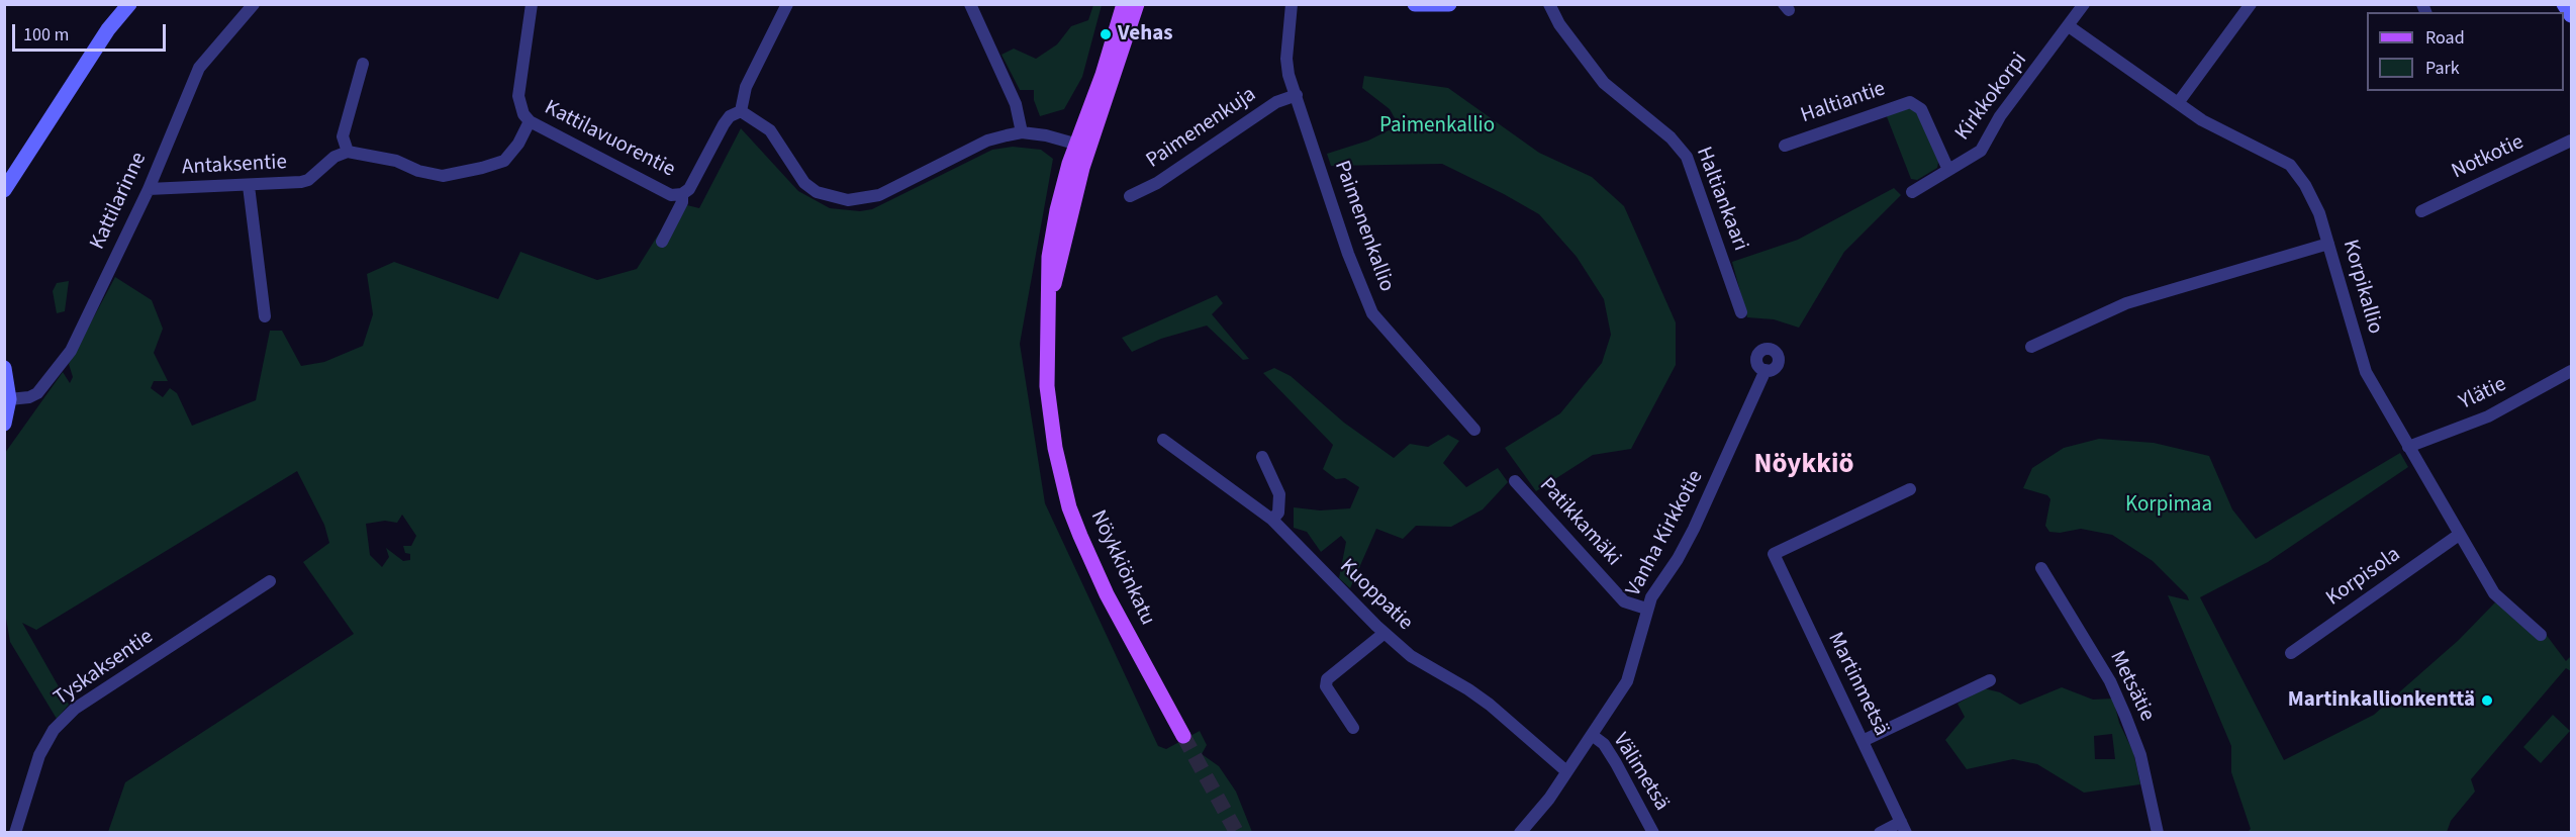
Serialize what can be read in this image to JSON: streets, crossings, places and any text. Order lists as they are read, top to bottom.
{
  "streets": {
    "main road": ["Nöykkiönkatu"],
    "street": [
      "Kirkkokorpi",
      "Haltiantie",
      "Paimenenkuja",
      "Kattilavuorentie",
      "Notkotie",
      "Antaksentie",
      "Haltiankaari",
      "Kattilarinne",
      "Paimenenkallio",
      "Korpikallio",
      "Ylätie",
      "Patikkamäki",
      "Vanha Kirkkotie",
      "Korpisola",
      "Kuoppatie",
      "Tyskaksentie",
      "Martinmetsä",
      "Metsätie",
      "Välimetsä"
    ]
  },
  "crossings": [
    ["Kirkkokorpi", "Haltiantie"],
    ["Kirkkokorpi", "Korpikallio"],
    ["Paimenenkuja", "Paimenenkallio"],
    ["Antaksentie", "Kattilarinne"],
    ["Korpikallio", "Ylätie"],
    ["Korpikallio", "Korpisola"],
    ["Patikkamäki", "Vanha Kirkkotie"],
    ["Vanha Kirkkotie", "Kuoppatie"],
    ["Vanha Kirkkotie", "Välimetsä"]
  ],
  "districts": ["Nöykkiö"],
  "parks": ["Paimenkallio", "Korpimaa"],
  "places": ["Vehas", "Martinkallionkenttä"],
  "legend": ["Road", "Park"],
  "scale_bar": "100 m"
}
